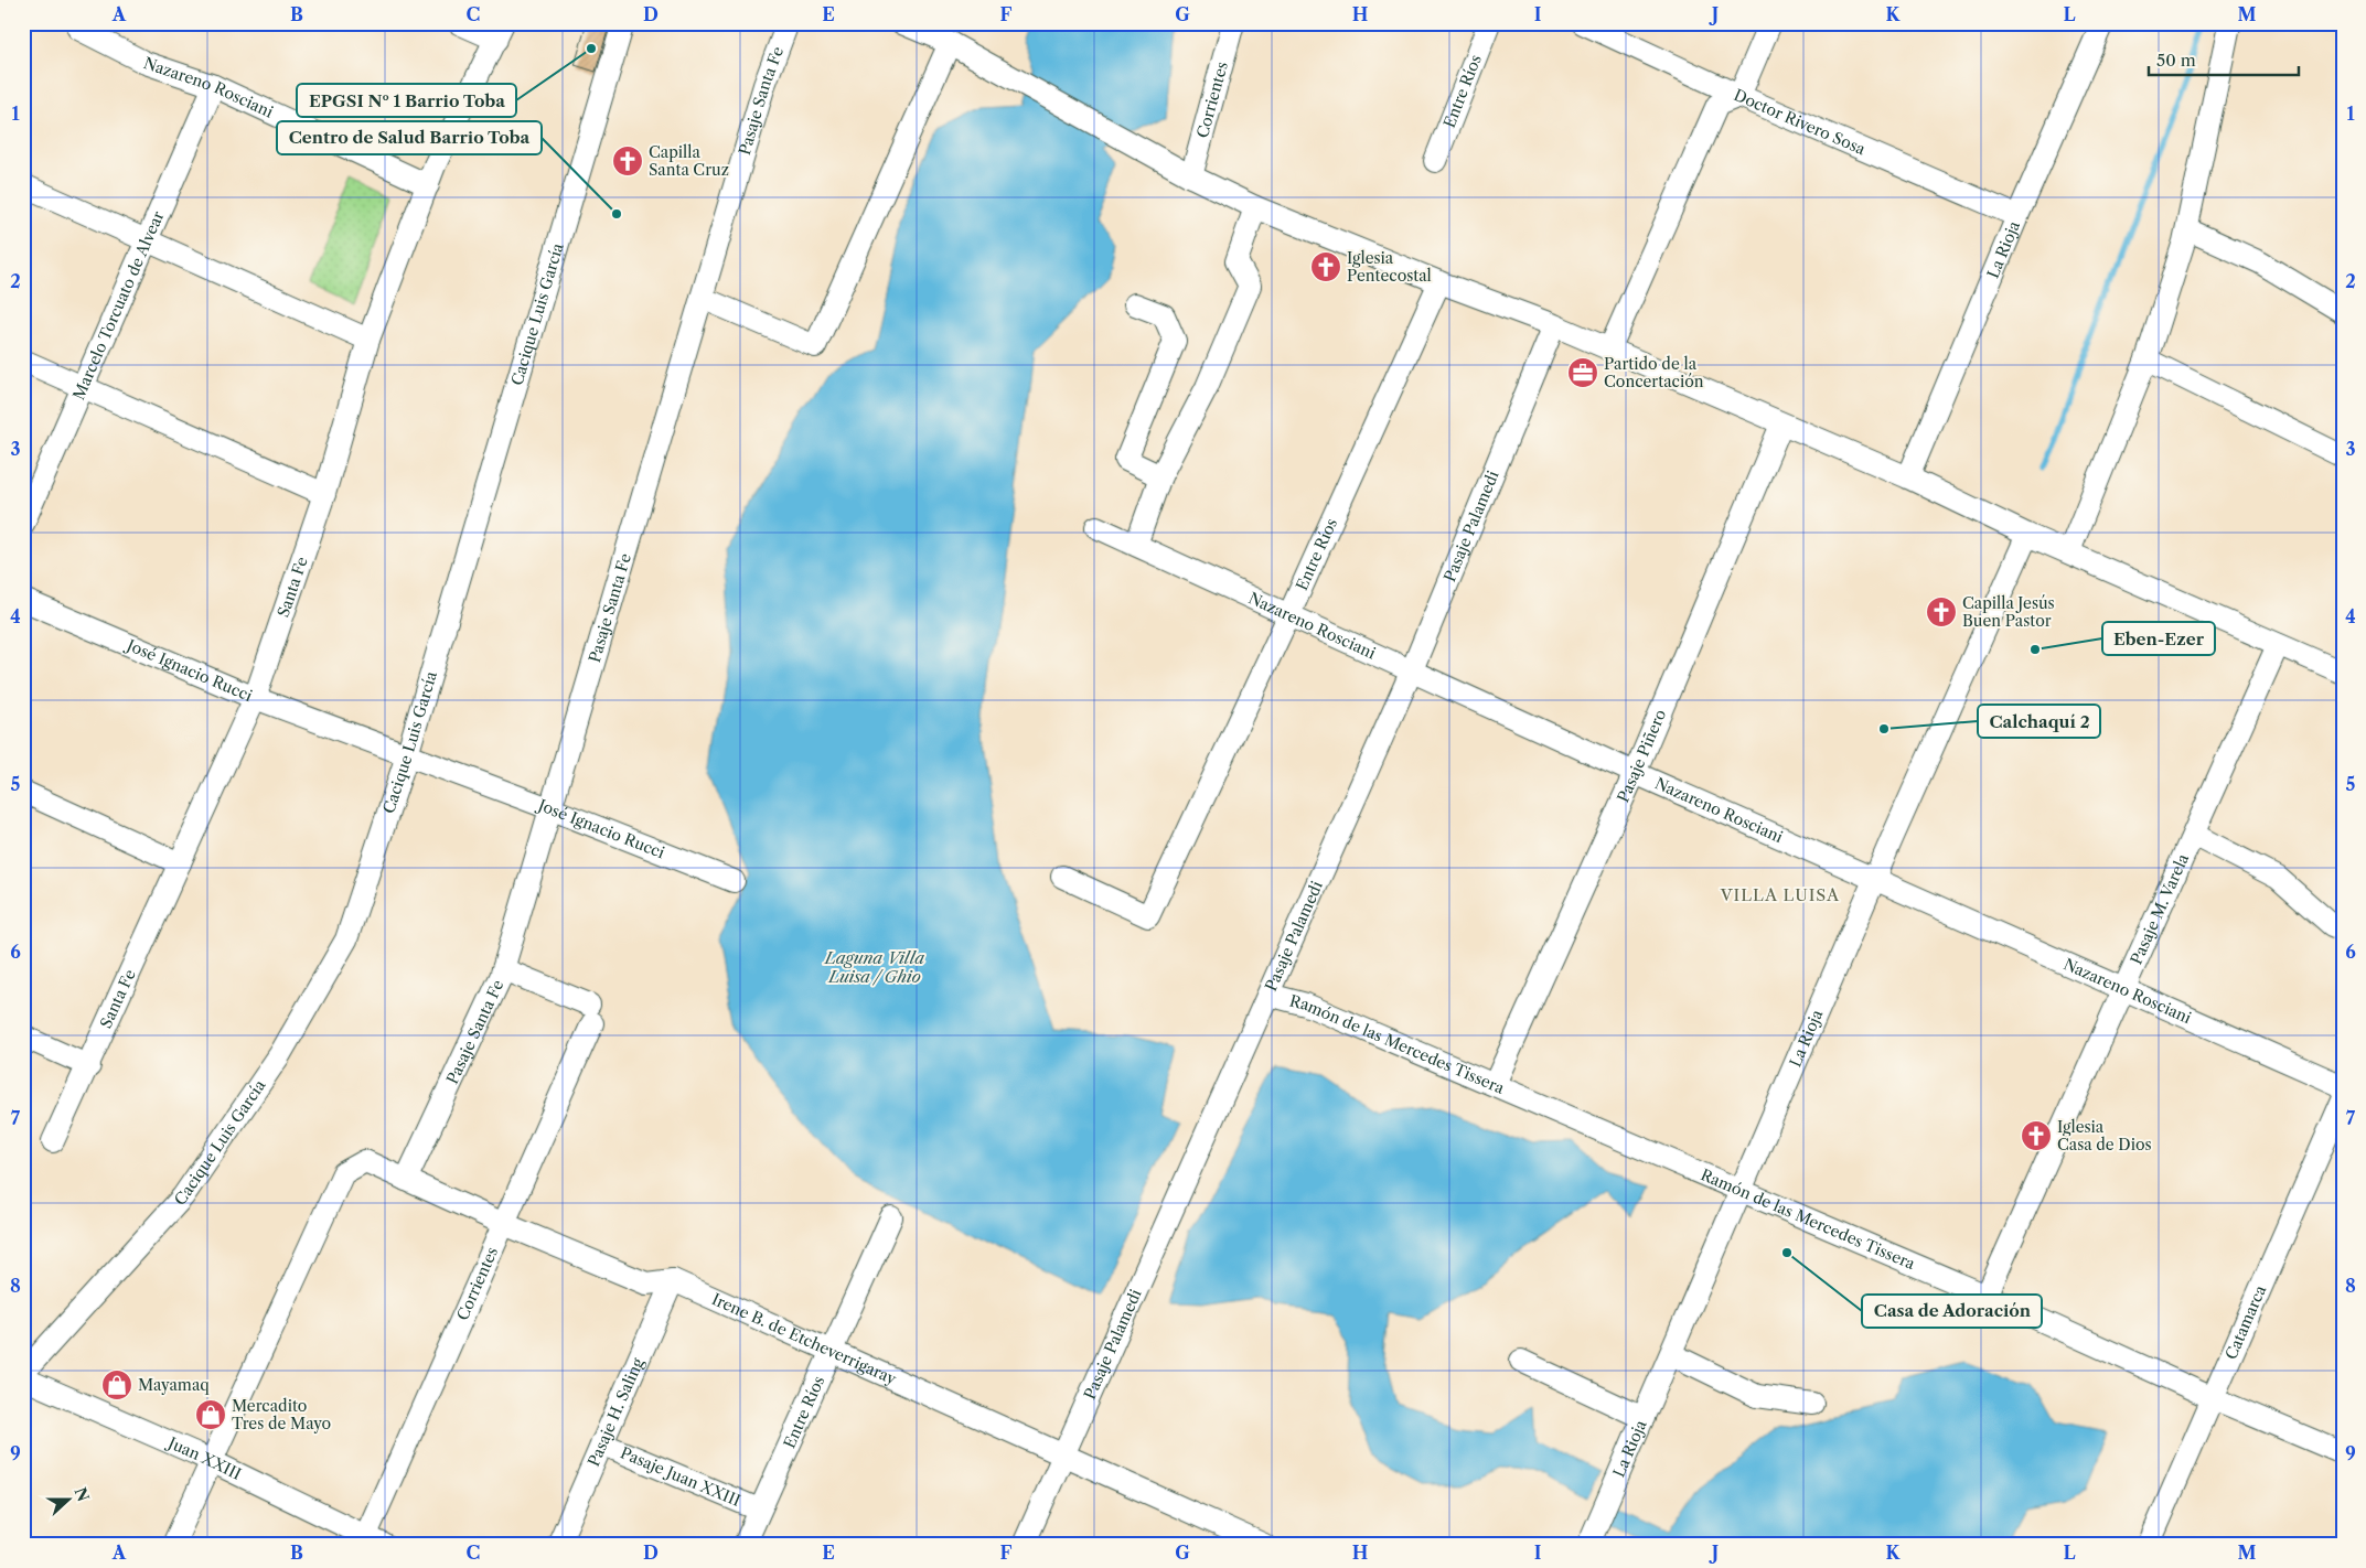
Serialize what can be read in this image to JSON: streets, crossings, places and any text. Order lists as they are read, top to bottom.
{
  "streets": {
    "street": [
      "Nazareno Rosciani",
      "Entre Ríos",
      "Pasaje Santa Fe",
      "Corrientes",
      "Doctor Rivero Sosa",
      "La Rioja",
      "Marcelo Torcuato de Alvear",
      "Cacique Luis García",
      "Pasaje Palamedi",
      "Santa Fe",
      "José Ignacio Rucci",
      "Pasaje Piñero",
      "Pasaje M. Varela",
      "Ramón de las Mercedes Tissera",
      "Catamarca",
      "Irene B. de Etcheverrigaray",
      "Pasaje H. Saling",
      "Juan XXIII",
      "Pasaje Juan XXIII"
    ]
  },
  "crossings": [
    ["Nazareno Rosciani", "Entre Ríos"],
    ["Nazareno Rosciani", "La Rioja"],
    ["Nazareno Rosciani", "Marcelo Torcuato de Alvear"],
    ["Nazareno Rosciani", "Pasaje Palamedi"],
    ["Nazareno Rosciani", "Santa Fe"],
    ["Nazareno Rosciani", "Pasaje Piñero"],
    ["Nazareno Rosciani", "Pasaje M. Varela"],
    ["Entre Ríos", "Irene B. de Etcheverrigaray"],
    ["Entre Ríos", "Pasaje Juan XXIII"],
    ["Pasaje Santa Fe", "Corrientes"],
    ["Pasaje Santa Fe", "José Ignacio Rucci"],
    ["Corrientes", "Juan XXIII"],
    ["Doctor Rivero Sosa", "La Rioja"],
    ["La Rioja", "Ramón de las Mercedes Tissera"],
    ["Cacique Luis García", "José Ignacio Rucci"],
    ["Pasaje Palamedi", "Ramón de las Mercedes Tissera"],
    ["Pasaje Palamedi", "Irene B. de Etcheverrigaray"],
    ["Santa Fe", "José Ignacio Rucci"],
    ["Pasaje Piñero", "Ramón de las Mercedes Tissera"],
    ["Pasaje M. Varela", "Ramón de las Mercedes Tissera"],
    ["Ramón de las Mercedes Tissera", "Catamarca"],
    ["Irene B. de Etcheverrigaray", "Pasaje H. Saling"],
    ["Pasaje H. Saling", "Pasaje Juan XXIII"]
  ],
  "districts": ["VILLA LUISA"],
  "water": ["Laguna Villa Luisa / Ghio"],
  "places": {
    "other": [
      "EPGSI Nº 1 Barrio Toba",
      "Centro de Salud Barrio Toba",
      "Eben-Ezer",
      "Calchaquí 2",
      "Casa de Adoración"
    ],
    "church": [
      "Capilla Santa Cruz",
      "Iglesia Pentecostal",
      "Capilla Jesús Buen Pastor",
      "Iglesia Casa de Dios"
    ],
    "office": ["Partido de la Concertación"],
    "shop": ["Mayamaq", "Mercadito Tres de Mayo"]
  },
  "scale_bar": "50 m",
  "north": "right",
  "grid": {
    "columns": [
      "A",
      "B",
      "C",
      "D",
      "E",
      "F",
      "G",
      "H",
      "I",
      "J",
      "K",
      "L",
      "M"
    ],
    "rows": [
      "1",
      "2",
      "3",
      "4",
      "5",
      "6",
      "7",
      "8",
      "9"
    ]
  }
}
